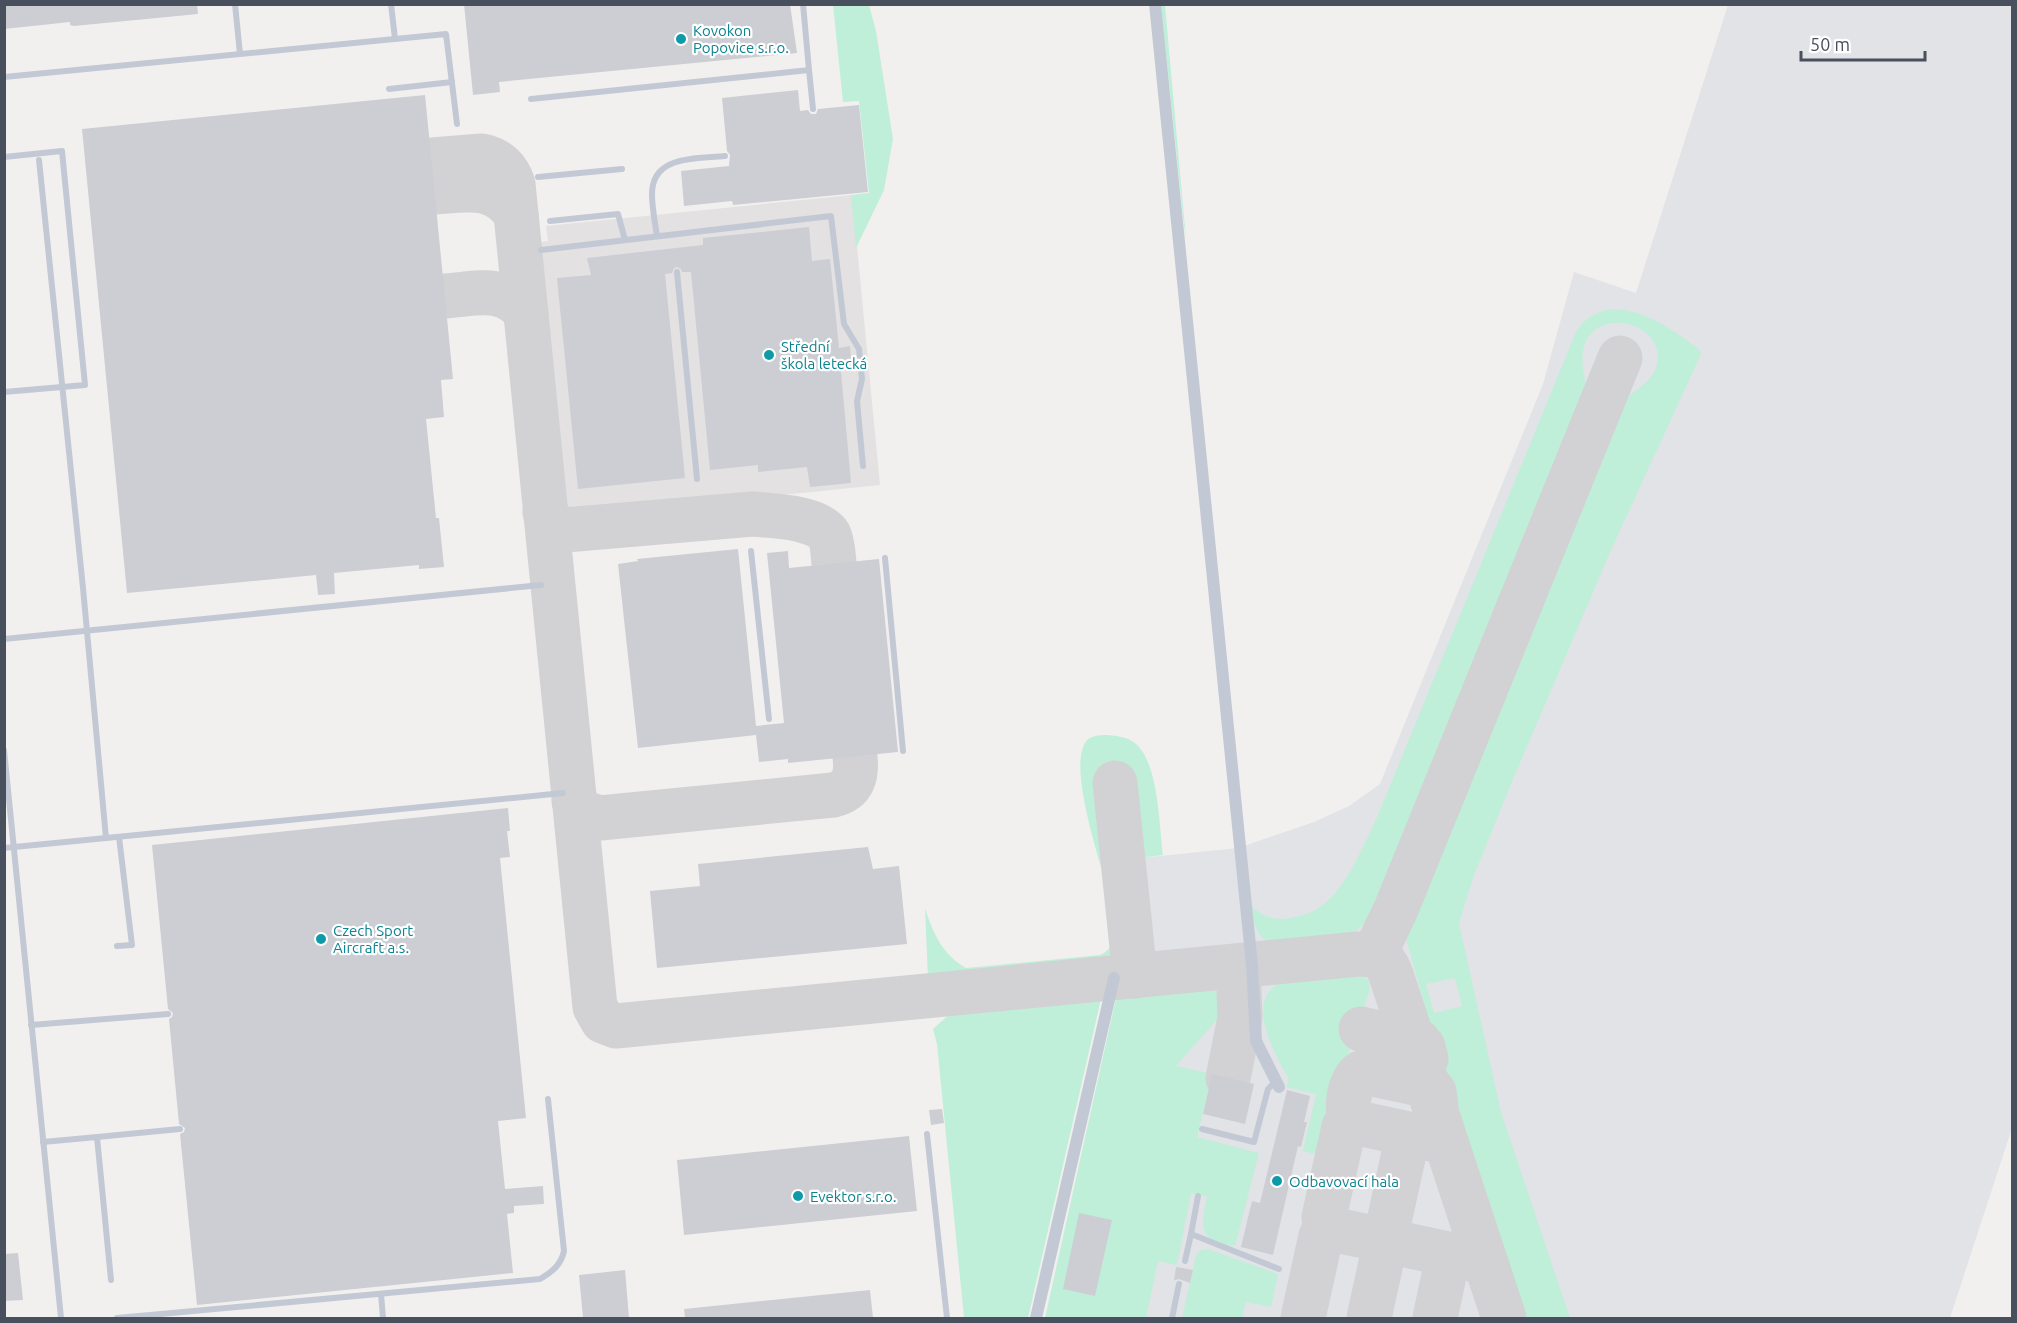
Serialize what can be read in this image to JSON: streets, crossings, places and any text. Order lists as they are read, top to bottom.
{
  "places": [
    "Kovokon Popovice s.r.o.",
    "Střední škola letecká",
    "Czech Sport Aircraft a.s.",
    "Odbavovací hala",
    "Evektor s.r.o."
  ],
  "scale_bar": "50 m"
}
